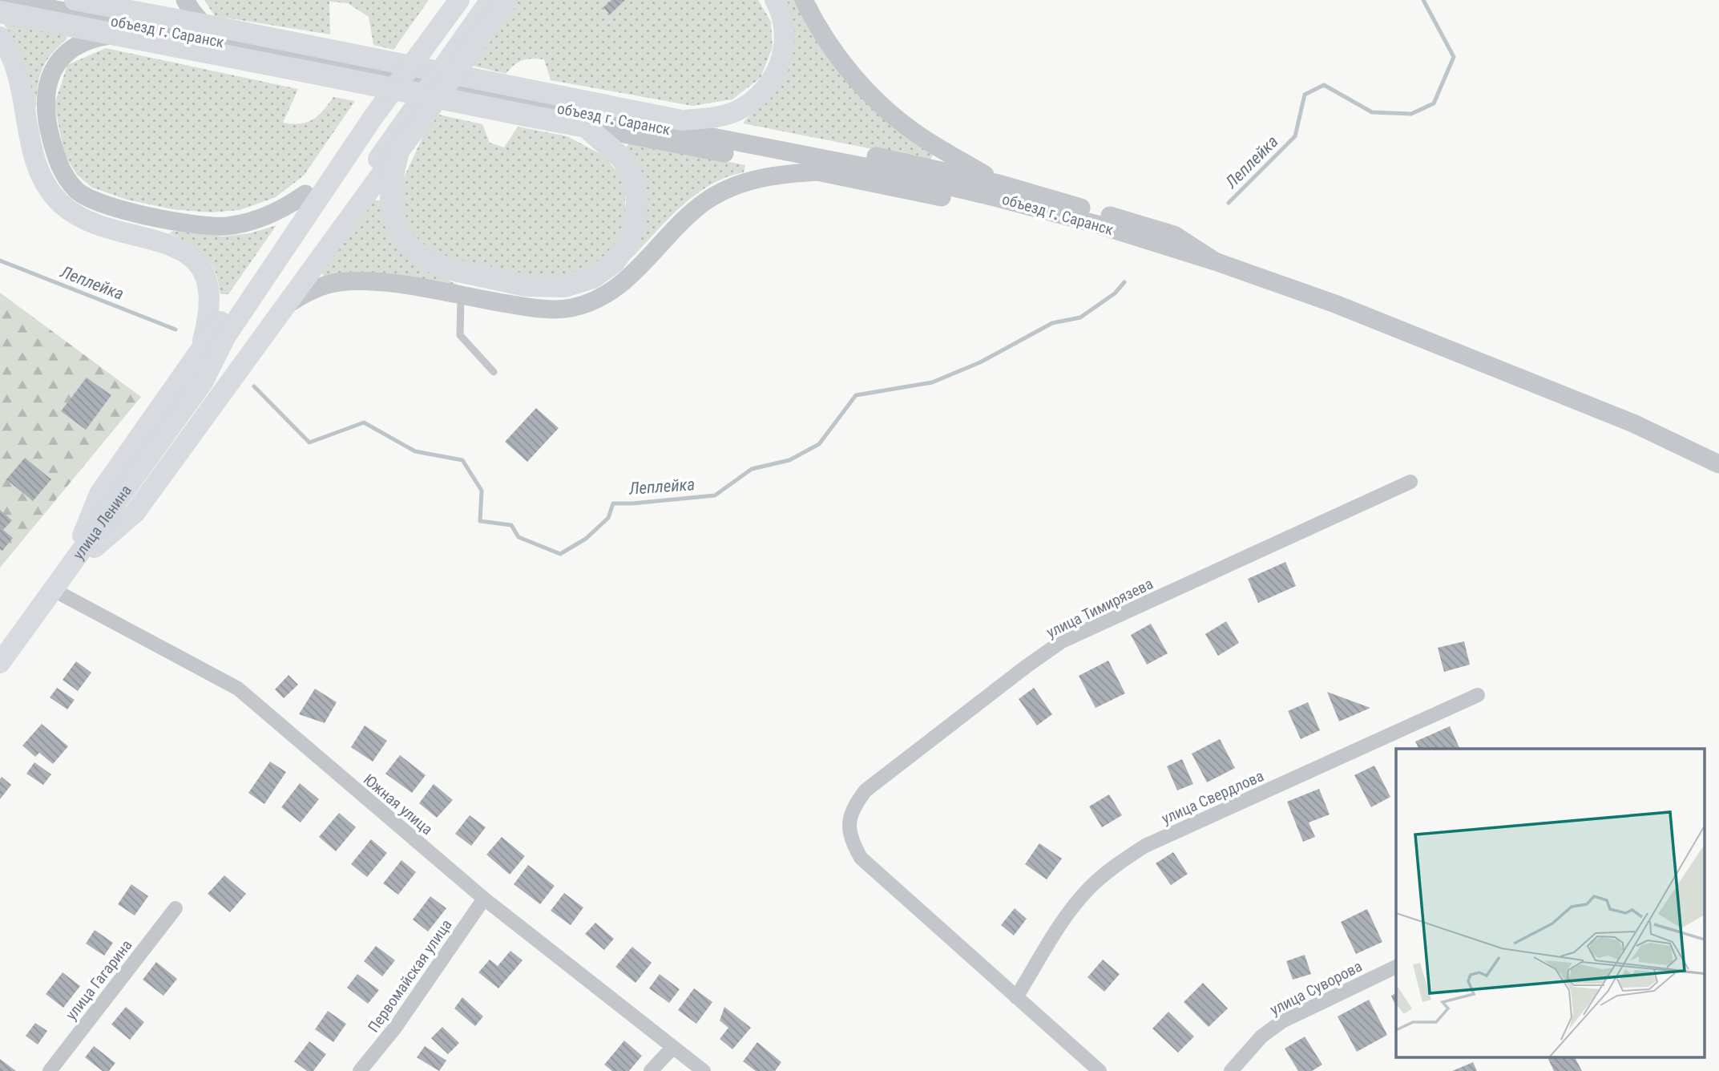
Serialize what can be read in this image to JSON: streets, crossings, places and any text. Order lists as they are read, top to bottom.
{
  "streets": {
    "main road": ["улица Ленина"],
    "street": [
      "объезд г. Саранск",
      "улица Тимирязева",
      "улица Свердлова",
      "Южная улица",
      "Первомайская улица",
      "улица Гагарина",
      "улица Суворова"
    ]
  },
  "crossings": [
    ["улица Ленина", "Южная улица"],
    ["улица Тимирязева", "улица Свердлова"],
    ["Южная улица", "Первомайская улица"]
  ],
  "water": ["Леплейка"]
}
